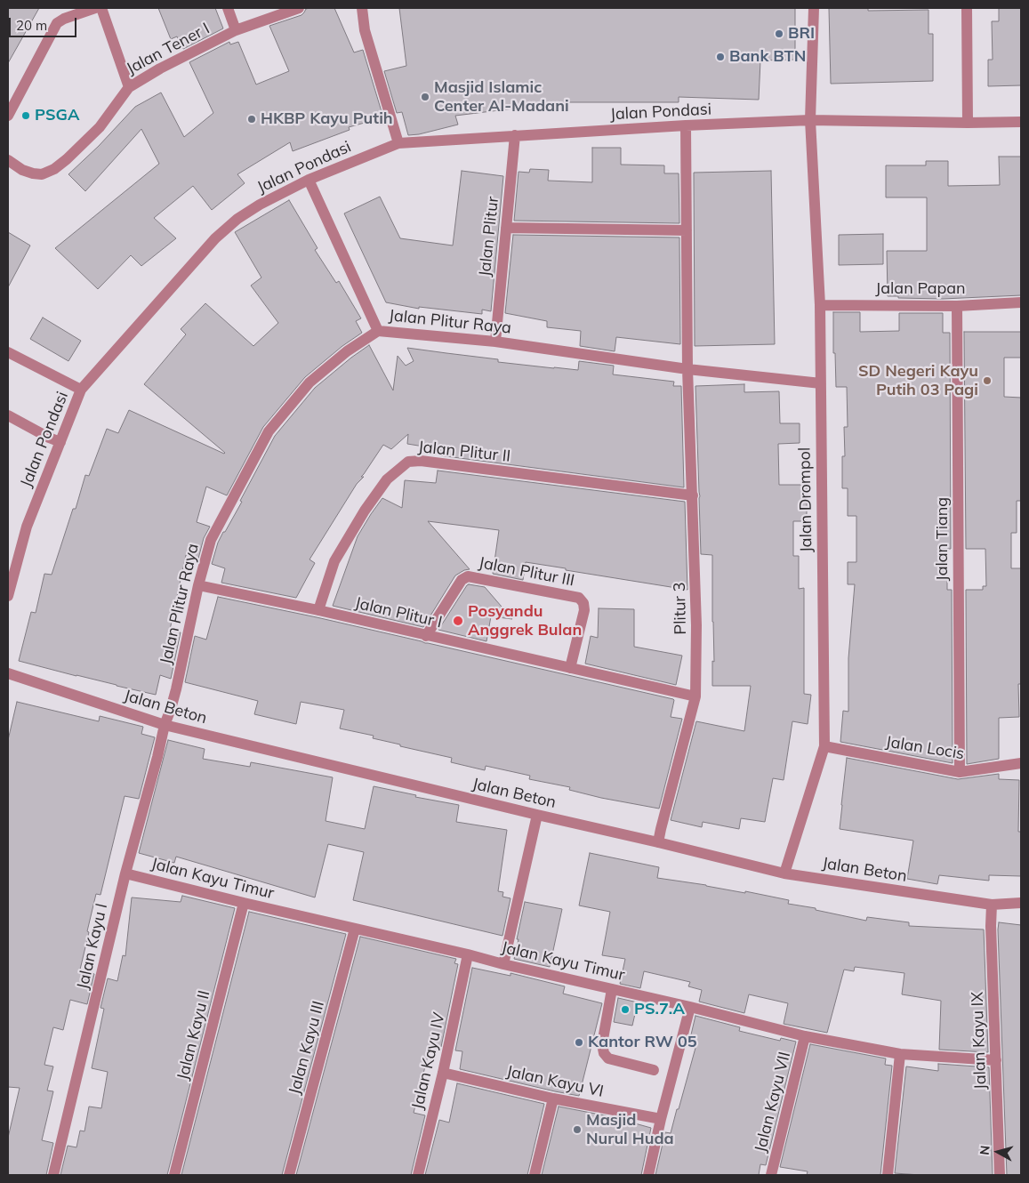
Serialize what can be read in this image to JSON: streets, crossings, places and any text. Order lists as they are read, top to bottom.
{
  "streets": {
    "street": [
      "Jalan Tener I",
      "Jalan Pondasi",
      "Jalan Plitur",
      "Jalan Papan",
      "Jalan Plitur Raya",
      "Jalan Plitur II",
      "Jalan Drompol",
      "Jalan Tiang",
      "Jalan Plitur III",
      "Plitur 3",
      "Jalan Plitur I",
      "Jalan Beton",
      "Jalan Locis",
      "Jalan Kayu Timur",
      "Jalan Kayu I",
      "Jalan Kayu II",
      "Jalan Kayu IX",
      "Jalan Kayu III",
      "Jalan Kayu IV",
      "Jalan Kayu VI",
      "Jalan Kayu VII"
    ]
  },
  "crossings": [
    ["Jalan Pondasi", "Jalan Plitur"],
    ["Jalan Pondasi", "Jalan Drompol"],
    ["Jalan Pondasi", "Plitur 3"],
    ["Jalan Plitur", "Jalan Plitur Raya"],
    ["Jalan Papan", "Jalan Drompol"],
    ["Jalan Papan", "Jalan Tiang"],
    ["Jalan Plitur Raya", "Jalan Drompol"],
    ["Jalan Plitur Raya", "Plitur 3"],
    ["Jalan Plitur Raya", "Jalan Plitur I"],
    ["Jalan Plitur Raya", "Jalan Beton"],
    ["Jalan Plitur Raya", "Jalan Kayu I"],
    ["Jalan Plitur II", "Plitur 3"],
    ["Jalan Plitur II", "Jalan Plitur I"],
    ["Jalan Drompol", "Jalan Beton"],
    ["Jalan Drompol", "Jalan Locis"],
    ["Jalan Tiang", "Jalan Locis"],
    ["Jalan Plitur III", "Jalan Plitur I"],
    ["Plitur 3", "Jalan Plitur I"],
    ["Plitur 3", "Jalan Beton"],
    ["Jalan Beton", "Jalan Kayu I"],
    ["Jalan Beton", "Jalan Kayu IX"],
    ["Jalan Kayu Timur", "Jalan Kayu I"],
    ["Jalan Kayu Timur", "Jalan Kayu II"],
    ["Jalan Kayu Timur", "Jalan Kayu IX"],
    ["Jalan Kayu Timur", "Jalan Kayu III"],
    ["Jalan Kayu Timur", "Jalan Kayu IV"],
    ["Jalan Kayu Timur", "Jalan Kayu VII"],
    ["Jalan Kayu IV", "Jalan Kayu VI"]
  ],
  "places": [
    "BRI",
    "Bank BTN",
    "Masjid Islamic Center Al-Madani",
    "PSGA",
    "HKBP Kayu Putih",
    "SD Negeri Kayu Putih 03 Pagi",
    "Posyandu Anggrek Bulan",
    "PS.7.A",
    "Kantor RW 05",
    "Masjid Nurul Huda"
  ],
  "scale_bar": "20 m",
  "north": "left"
}
